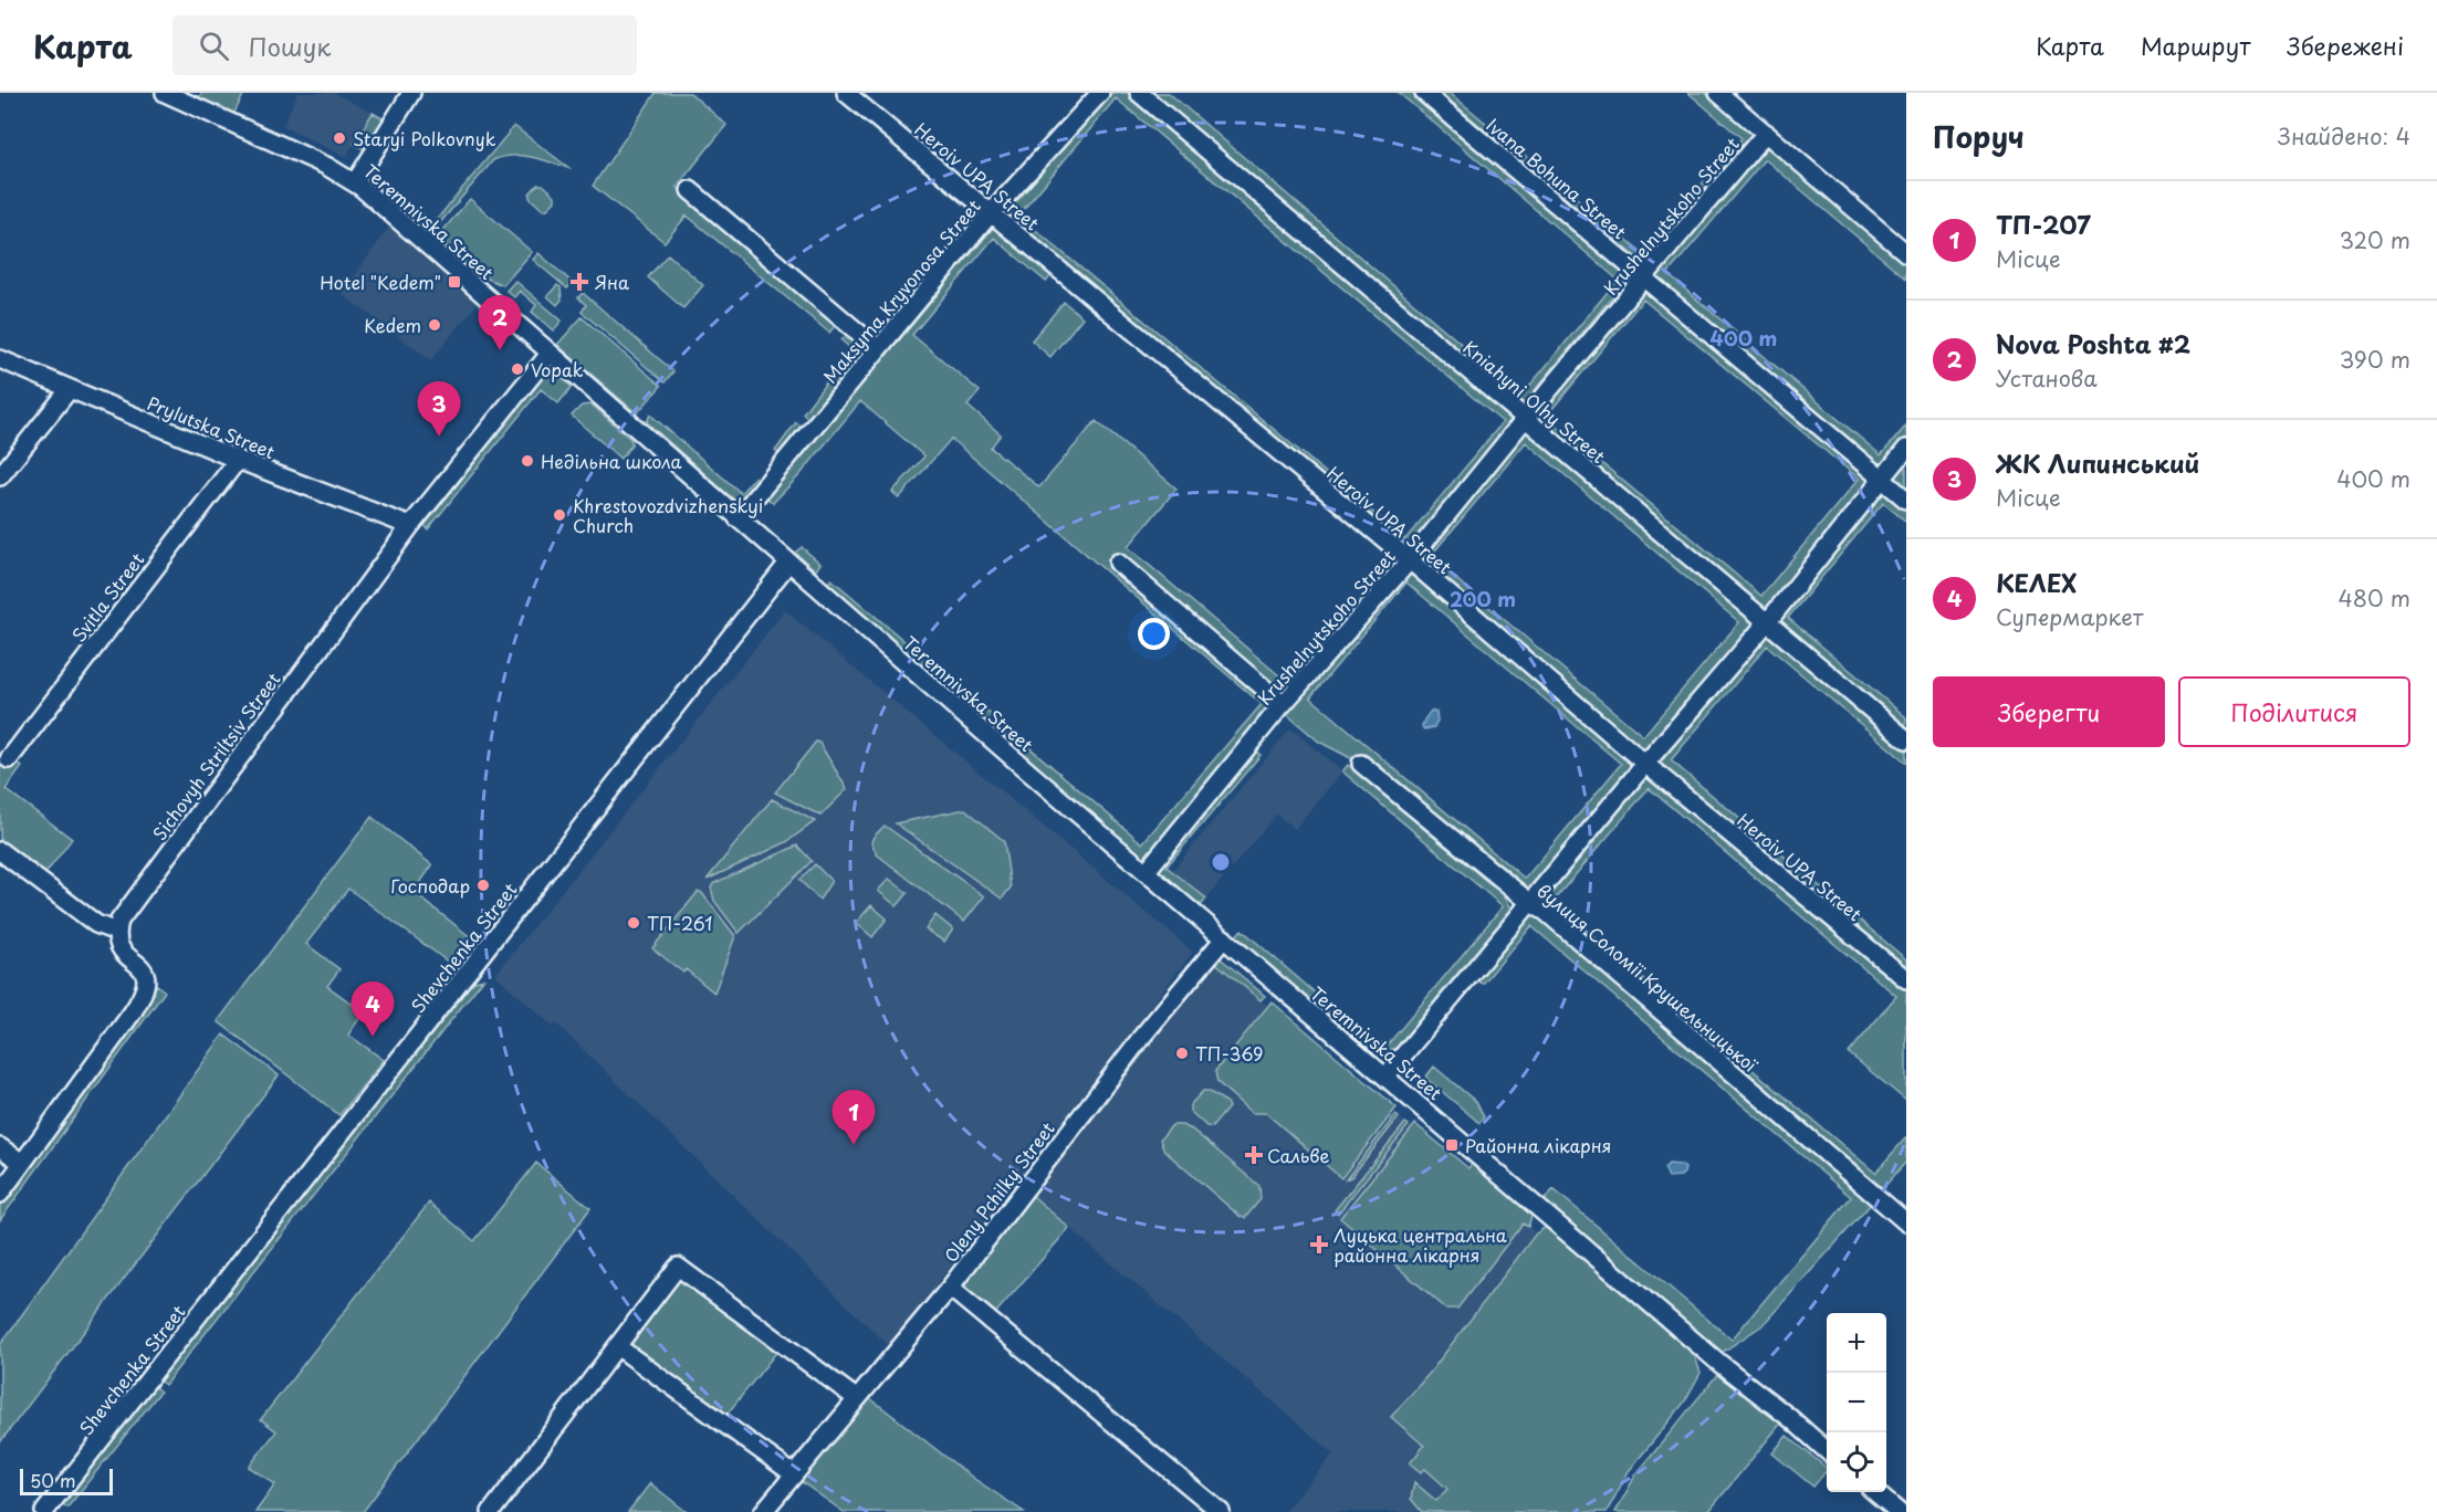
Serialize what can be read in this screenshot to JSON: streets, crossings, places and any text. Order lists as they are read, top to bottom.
{
  "streets": {
    "street": [
      "Heroiv UPA Street",
      "Ivana Bohuna Street",
      "Krushelnytskoho Street",
      "Teremnivska Street",
      "Maksyma Kryvonosa Street",
      "Kniahyni Olhy Street",
      "Prylutska Street",
      "Svitla Street",
      "Sichovyh Striltsiv Street",
      "Shevchenka Street",
      "вулиця Соломії Крушельницької",
      "Oleny Pchilky Street"
    ]
  },
  "crossings": [
    ["Heroiv UPA Street", "Krushelnytskoho Street"],
    ["Heroiv UPA Street", "Maksyma Kryvonosa Street"],
    ["Ivana Bohuna Street", "Krushelnytskoho Street"],
    ["Krushelnytskoho Street", "Teremnivska Street"],
    ["Krushelnytskoho Street", "Kniahyni Olhy Street"],
    ["Teremnivska Street", "Maksyma Kryvonosa Street"],
    ["Teremnivska Street", "Sichovyh Striltsiv Street"],
    ["Teremnivska Street", "Shevchenka Street"],
    ["Teremnivska Street", "Oleny Pchilky Street"],
    ["Prylutska Street", "Svitla Street"],
    ["Prylutska Street", "Sichovyh Striltsiv Street"]
  ],
  "places": {
    "other": [
      "Staryi Polkovnyk",
      "Kedem",
      "Vopak",
      "Недільна школа",
      "Khrestovozdvizhenskyi Church",
      "Господар",
      "ТП-261",
      "ТП-369"
    ],
    "transit": ["Hotel \"Kedem\"", "Районна лікарня"],
    "health": ["Яна", "Сальве", "Луцька центральна районна лікарня"]
  },
  "scale_bar": "50 m",
  "page": {
    "header": "Карта",
    "search": "Пошук",
    "nav": ["Карта", "Маршрут", "Збережені"],
    "heading": ["Поруч", "Знайдено: 4"],
    "list": [
      {
        "mark": "1",
        "name": "ТП-207",
        "note": "Місце",
        "value": "320 m"
      },
      {
        "mark": "2",
        "name": "Nova Poshta #2",
        "note": "Установа",
        "value": "390 m"
      },
      {
        "mark": "3",
        "name": "ЖК Липинський",
        "note": "Місце",
        "value": "400 m"
      },
      {
        "mark": "4",
        "name": "КЕЛЕХ",
        "note": "Супермаркет",
        "value": "480 m"
      }
    ],
    "pins": [
      "2",
      "3",
      "4",
      "1"
    ],
    "buttons": ["Зберегти", "Поділитися"],
    "map_buttons": ["+", "−"],
    "scale": "50 m"
  },
  "rings": ["400 m", "200 m"]
}
